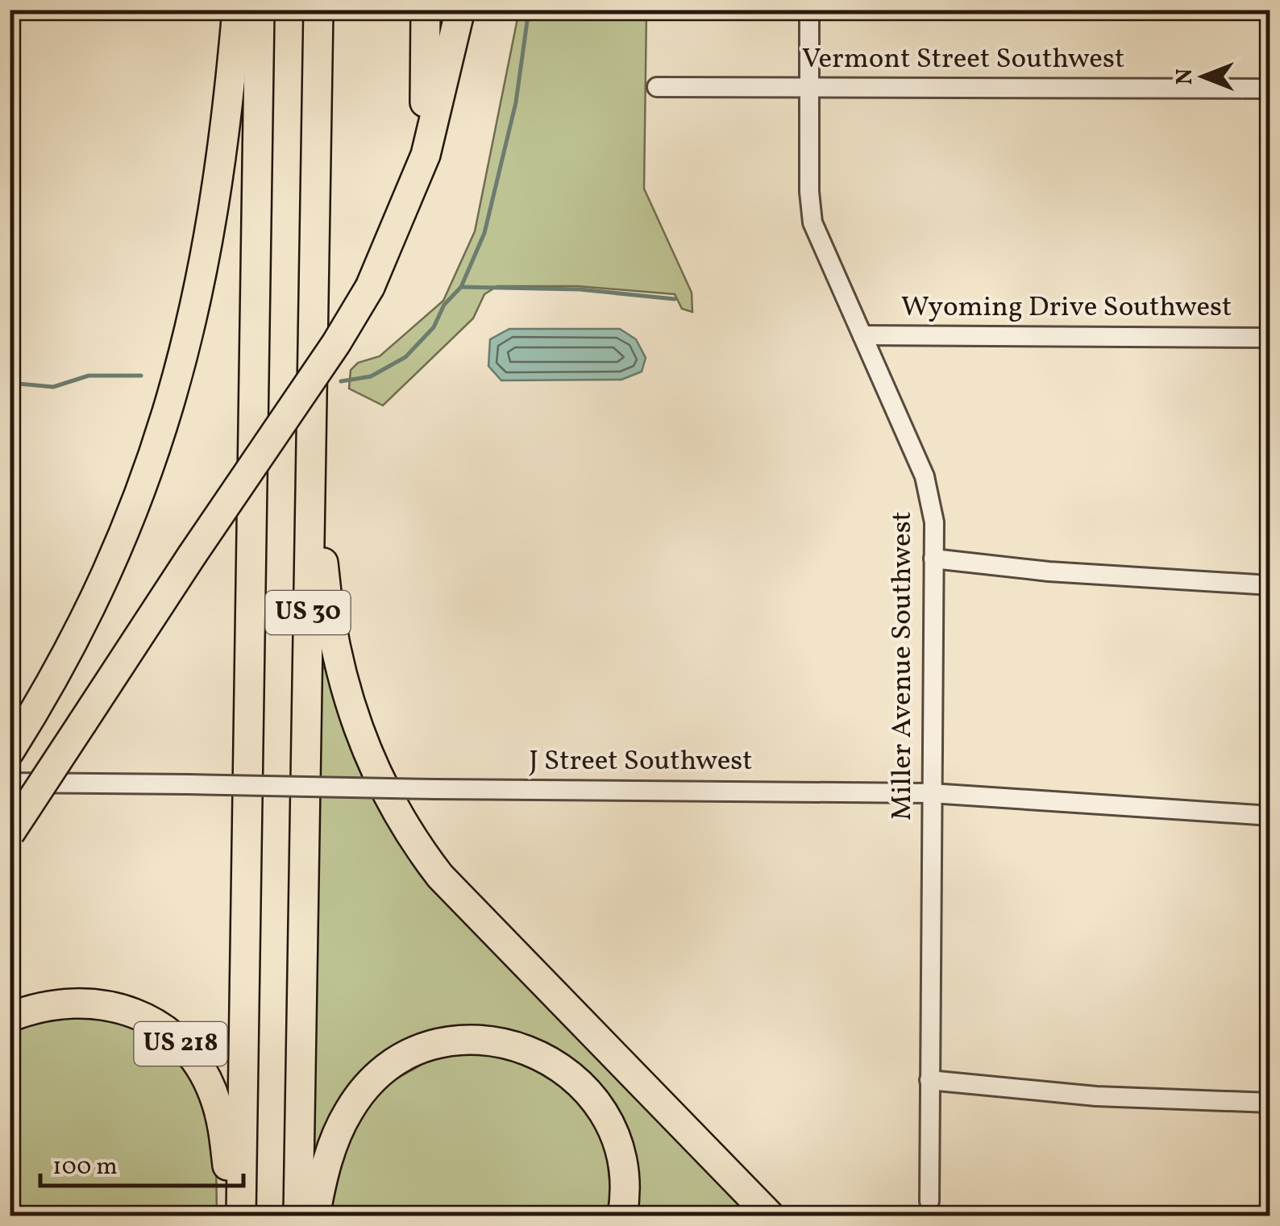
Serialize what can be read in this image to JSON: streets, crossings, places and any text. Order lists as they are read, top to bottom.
{
  "streets": {
    "highway": ["US 30", "US 218"],
    "street": [
      "Vermont Street Southwest",
      "Wyoming Drive Southwest",
      "Miller Avenue Southwest",
      "J Street Southwest"
    ]
  },
  "crossings": [
    ["Vermont Street Southwest", "Miller Avenue Southwest"],
    ["Wyoming Drive Southwest", "Miller Avenue Southwest"],
    ["Miller Avenue Southwest", "J Street Southwest"]
  ],
  "scale_bar": "100 m",
  "north": "left"
}
